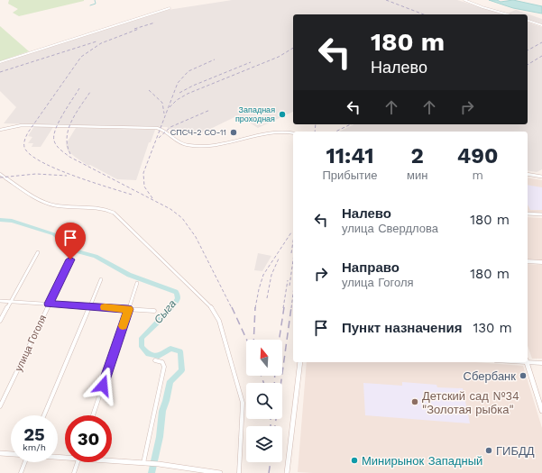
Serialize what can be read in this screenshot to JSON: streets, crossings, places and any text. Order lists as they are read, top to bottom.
{
  "streets": {
    "street": ["улица Гоголя"]
  },
  "water": ["Сыга"],
  "places": [
    "Западная проходная",
    "СПСЧ-2 СО-11",
    "Сбербанк",
    "Детский сад №34 \"Золотая рыбка\"",
    "ГИБДД",
    "Минирынок Западный"
  ],
  "north": "top",
  "page": {
    "turn": ["180 m", "Налево"],
    "eta": [
      "11:41",
      "Прибытие",
      "2",
      "мин",
      "490",
      "m"
    ],
    "list": [
      {
        "name": "Налево",
        "note": "улица Свердлова",
        "value": "180 m"
      },
      {
        "name": "Направо",
        "note": "улица Гоголя",
        "value": "180 m"
      },
      {
        "name": "Пункт назначения",
        "value": "130 m"
      }
    ],
    "speed": "25 km/h",
    "limit": "30"
  }
}
